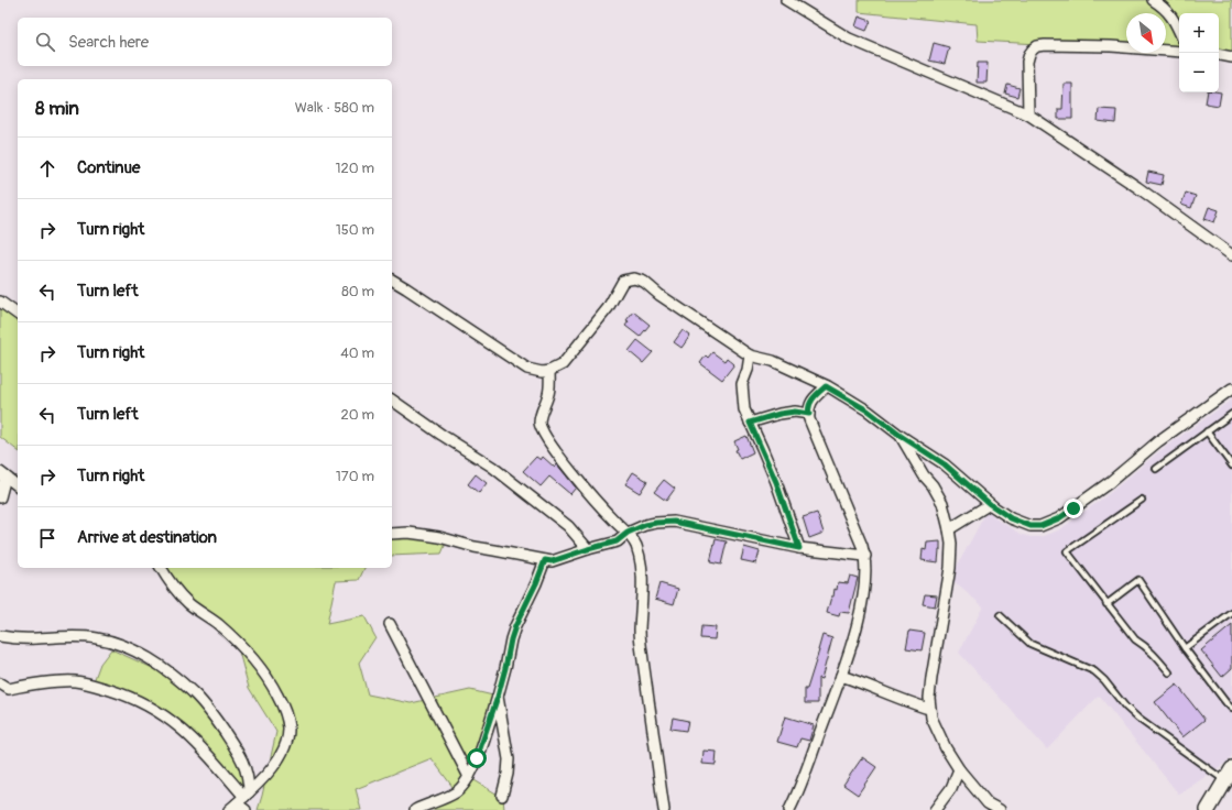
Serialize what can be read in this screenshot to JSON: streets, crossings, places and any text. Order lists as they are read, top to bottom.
{
  "north": "bottom right",
  "page": {
    "map_buttons": ["+", "−"],
    "search": "Search here",
    "heading": ["8 min", "Walk · 580 m"],
    "list": [
      ["Continue", "120 m"],
      ["Turn right", "150 m"],
      ["Turn left", "80 m"],
      ["Turn right", "40 m"],
      ["Turn left", "20 m"],
      ["Turn right", "170 m"],
      "Arrive at destination"
    ]
  }
}
